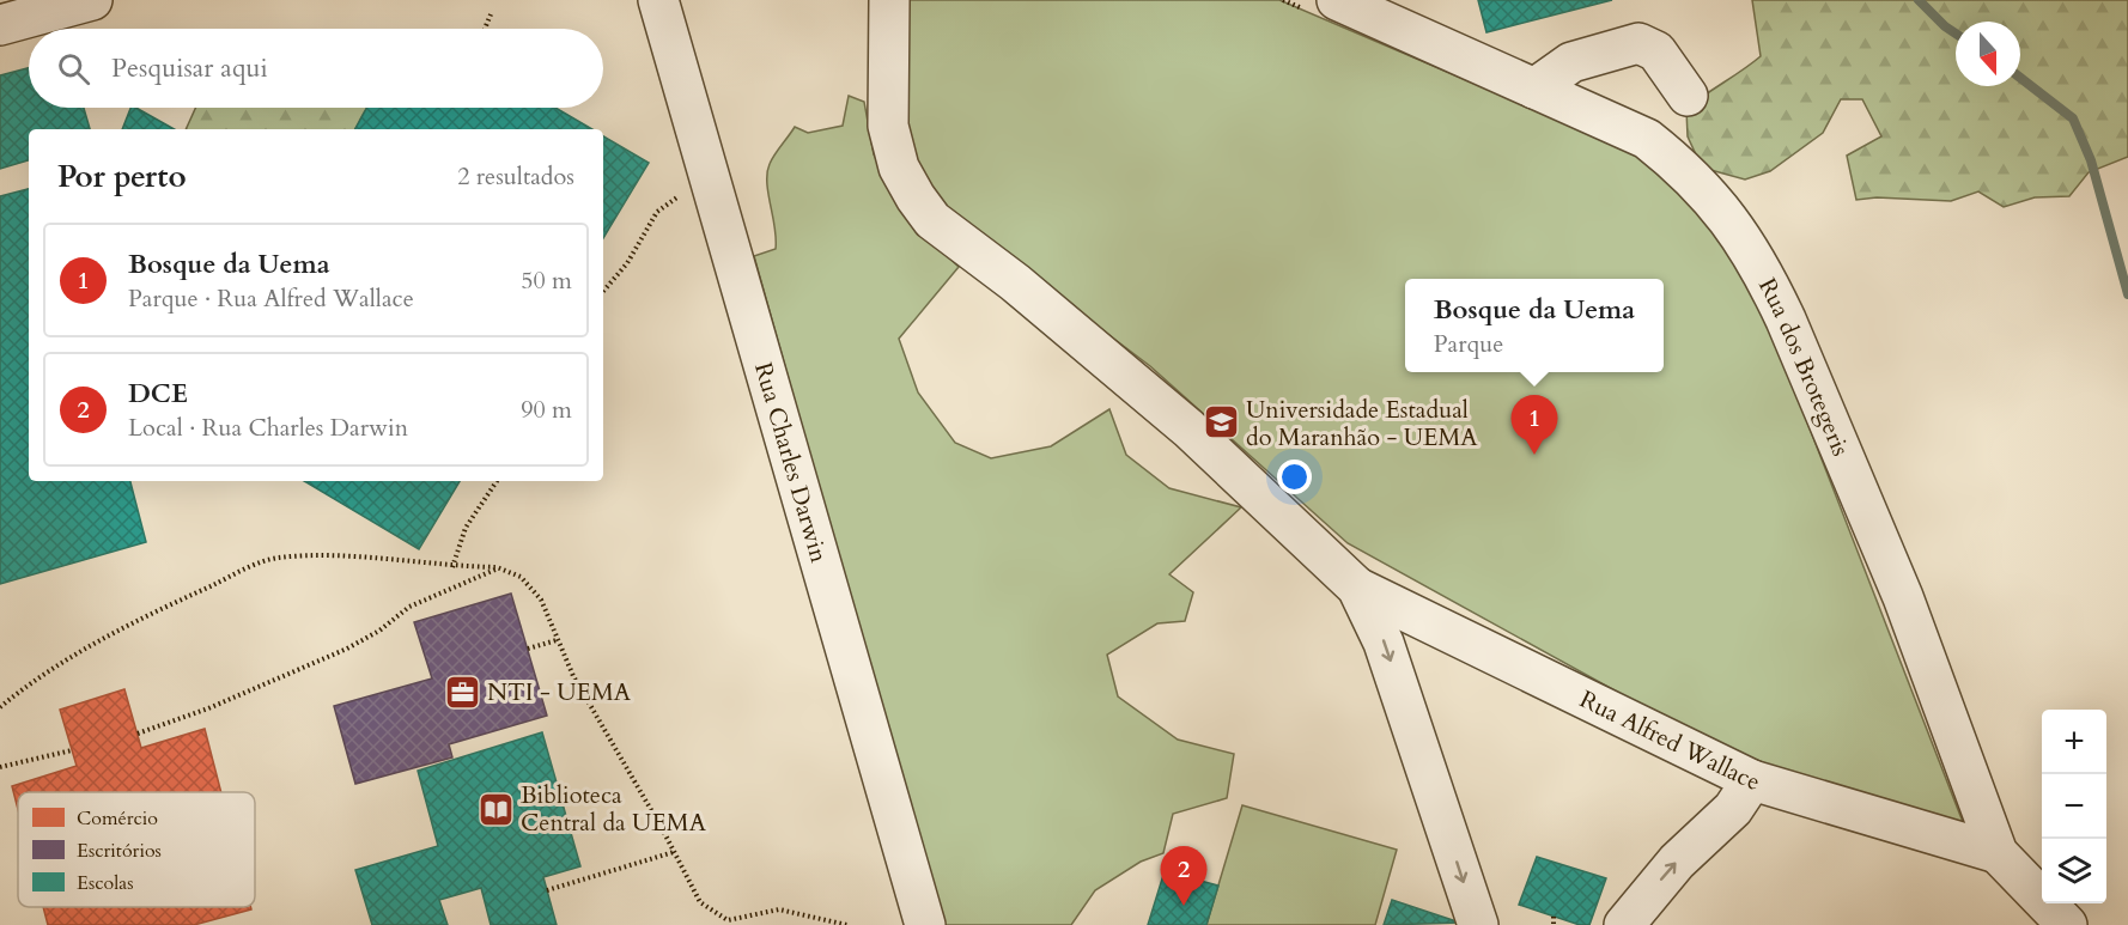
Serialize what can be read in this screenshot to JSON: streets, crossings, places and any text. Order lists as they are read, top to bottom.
{
  "streets": {
    "street": ["Rua dos Brotegeris", "Rua Charles Darwin", "Rua Alfred Wallace"]
  },
  "crossings": [
    ["Rua dos Brotegeris", "Rua Alfred Wallace"]
  ],
  "places": {
    "school or university": ["Universidade Estadual do Maranhão - UEMA"],
    "office": ["NTI - UEMA"],
    "library": ["Biblioteca Central da UEMA"]
  },
  "legend": ["Comércio", "Escritórios", "Escolas"],
  "north": "bottom",
  "page": {
    "search": "Pesquisar aqui",
    "heading": ["Por perto", "2 resultados"],
    "list": [
      {
        "mark": "1",
        "name": "Bosque da Uema",
        "note": "Parque · Rua Alfred Wallace",
        "value": "50 m"
      },
      {
        "mark": "2",
        "name": "DCE",
        "note": "Local · Rua Charles Darwin",
        "value": "90 m"
      }
    ],
    "popup": ["Bosque da Uema", "Parque"],
    "pins": ["1", "2"],
    "map_buttons": ["+", "−"]
  }
}
